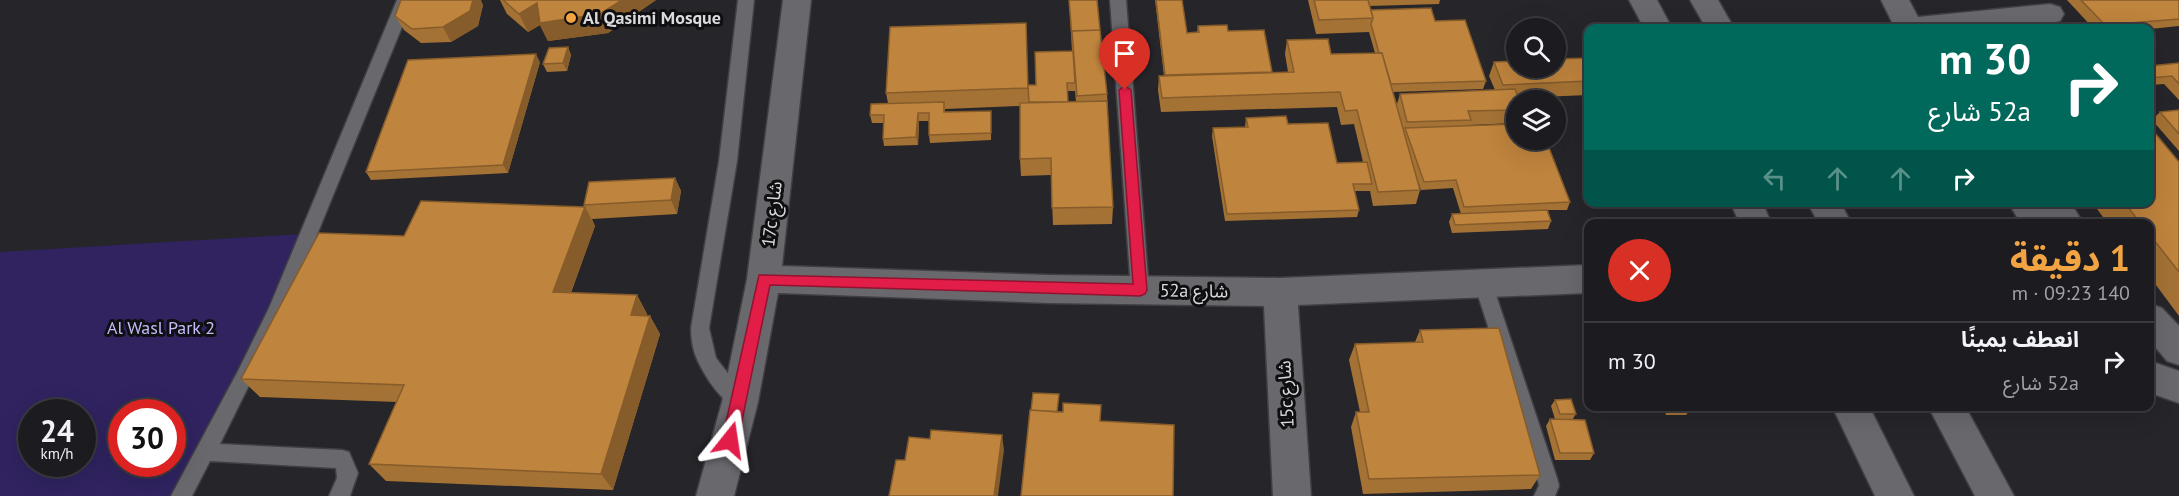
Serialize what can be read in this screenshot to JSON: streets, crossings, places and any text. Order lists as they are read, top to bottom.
{
  "streets": {
    "street": ["17c شارع", "52a شارع", "15c شارع"]
  },
  "crossings": [
    ["17c شارع", "52a شارع"],
    ["52a شارع", "15c شارع"]
  ],
  "parks": ["Al Wasl Park 2"],
  "places": ["Al Qasimi Mosque"],
  "page": {
    "turn": ["30 m", "52a شارع"],
    "heading": ["1 دقيقة", "140 m · 09:23"],
    "list": [
      {
        "name": "انعطف يمينًا",
        "note": "52a شارع",
        "value": "30 m"
      }
    ],
    "speed": "24 km/h",
    "limit": "30"
  }
}
